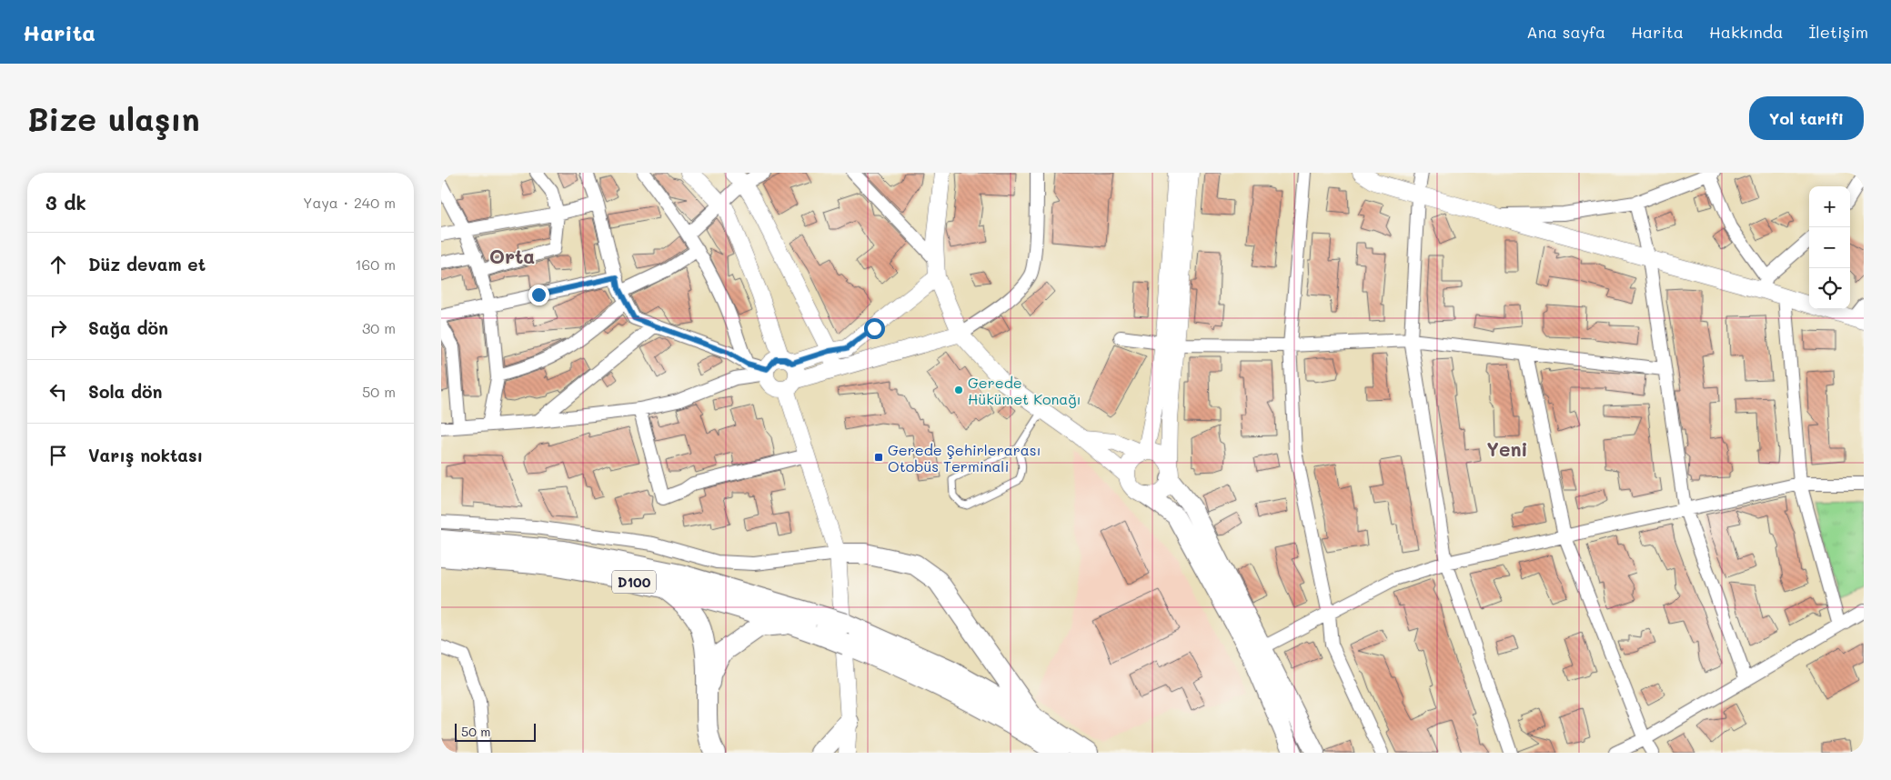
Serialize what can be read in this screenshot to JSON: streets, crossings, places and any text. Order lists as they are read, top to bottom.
{
  "streets": {
    "highway": ["D100"]
  },
  "districts": ["Orta", "Yeni"],
  "places": {
    "other": ["Gerede Hükümet Konağı"],
    "transit": ["Gerede Şehirlerarası Otobüs Terminali"]
  },
  "scale_bar": "50 m",
  "page": {
    "header": "Harita",
    "nav": [
      "Ana sayfa",
      "Harita",
      "Hakkında",
      "İletişim"
    ],
    "buttons": "Yol tarifi",
    "title": "Bize ulaşın",
    "heading": ["3 dk", "Yaya · 240 m"],
    "map_buttons": ["+", "−"],
    "list": [
      ["Düz devam et", "160 m"],
      ["Sağa dön", "30 m"],
      ["Sola dön", "50 m"],
      "Varış noktası"
    ],
    "scale": "50 m"
  }
}
